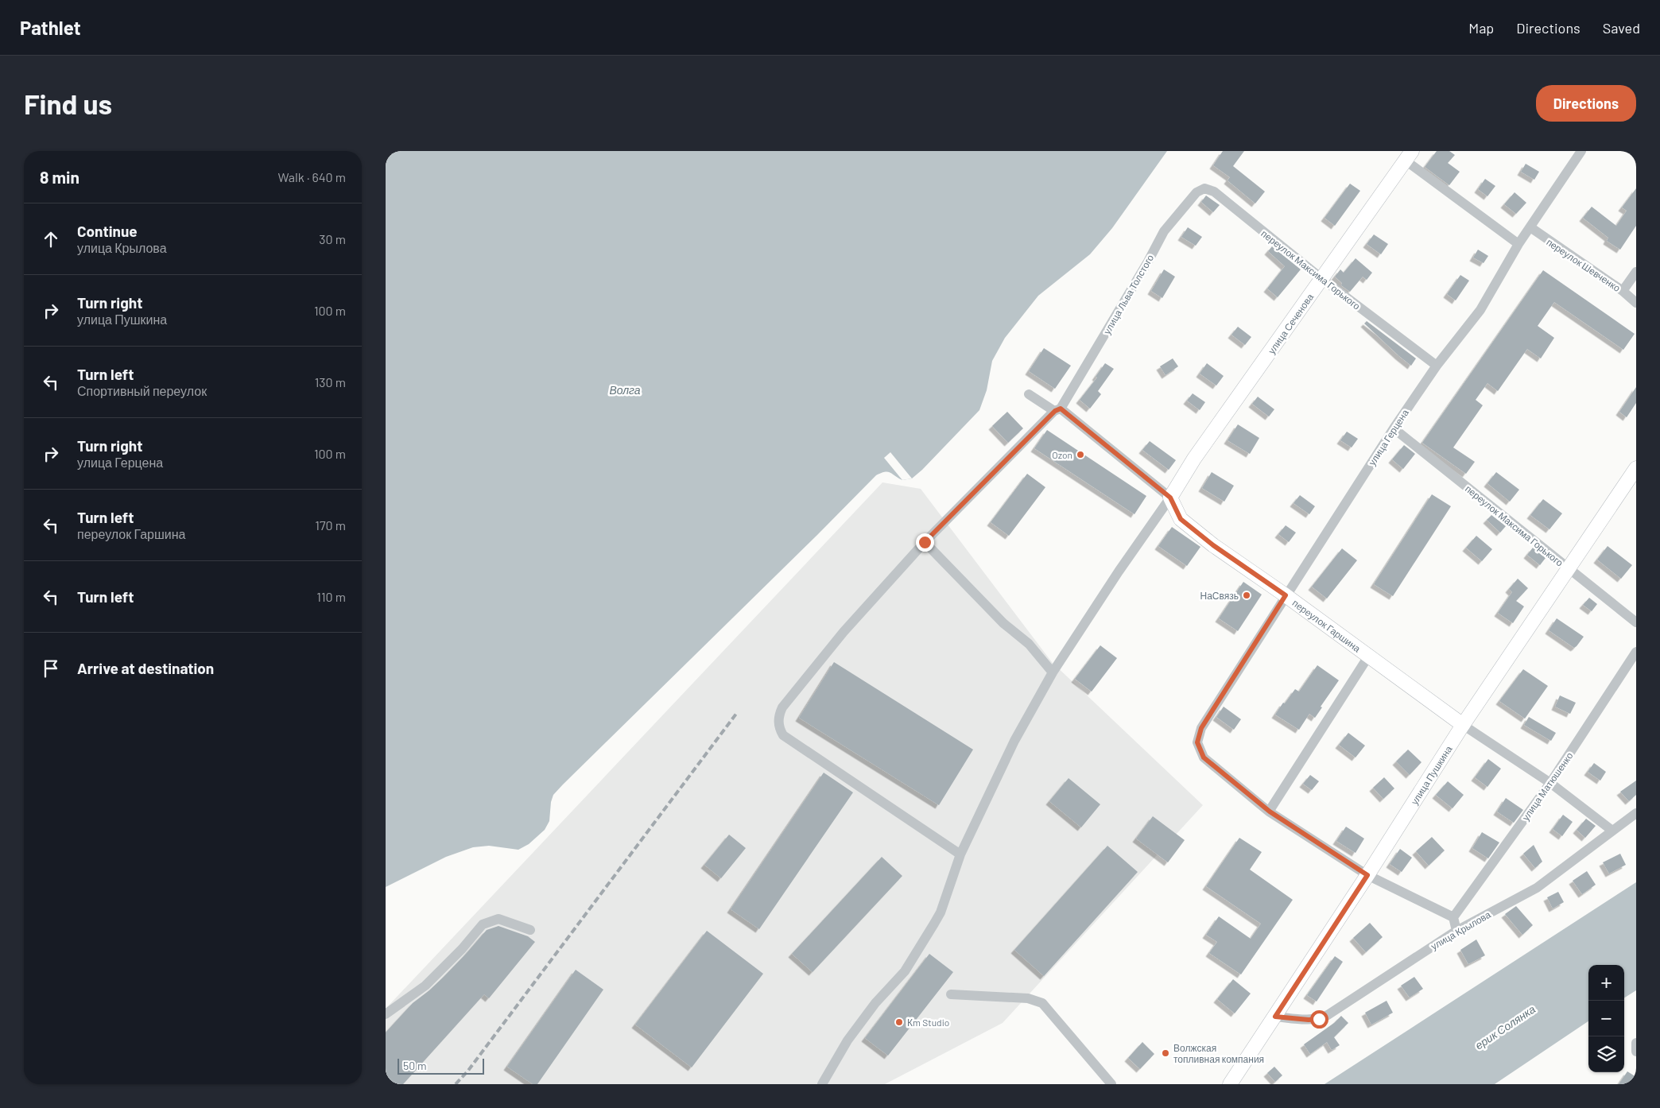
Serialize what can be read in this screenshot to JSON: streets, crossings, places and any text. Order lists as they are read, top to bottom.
{
  "streets": {
    "main road": ["улица Сеченова", "переулок Гаршина", "улица Пушкина"],
    "street": [
      "переулок Шевченко",
      "переулок Максима Горького",
      "улица Льва Толстого",
      "улица Герцена",
      "улица Матюшенко",
      "улица Крылова"
    ]
  },
  "crossings": [
    ["переулок Шевченко", "улица Герцена"],
    ["переулок Максима Горького", "улица Льва Толстого"],
    ["переулок Максима Горького", "улица Сеченова"],
    ["переулок Максима Горького", "улица Герцена"],
    ["переулок Максима Горького", "улица Пушкина"],
    ["улица Льва Толстого", "переулок Гаршина"],
    ["улица Сеченова", "переулок Гаршина"],
    ["улица Герцена", "переулок Гаршина"],
    ["переулок Гаршина", "улица Пушкина"],
    ["улица Пушкина", "улица Крылова"]
  ],
  "water": ["Волга", "ерик Солянка"],
  "places": [
    "Ozon",
    "НаСвязь",
    "Кm Studio",
    "Волжская топливная компания"
  ],
  "scale_bar": "50 m",
  "page": {
    "header": "Pathlet",
    "nav": ["Map", "Directions", "Saved"],
    "buttons": "Directions",
    "title": "Find us",
    "heading": ["8 min", "Walk · 640 m"],
    "list": [
      ["Continue", "улица Крылова", "30 m"],
      ["Turn right", "улица Пушкина", "100 m"],
      ["Turn left", "Спортивный переулок", "130 m"],
      ["Turn right", "улица Герцена", "100 m"],
      ["Turn left", "переулок Гаршина", "170 m"],
      ["Turn left", "110 m"],
      "Arrive at destination"
    ],
    "map_buttons": ["+", "−"],
    "scale": "50 m"
  }
}
